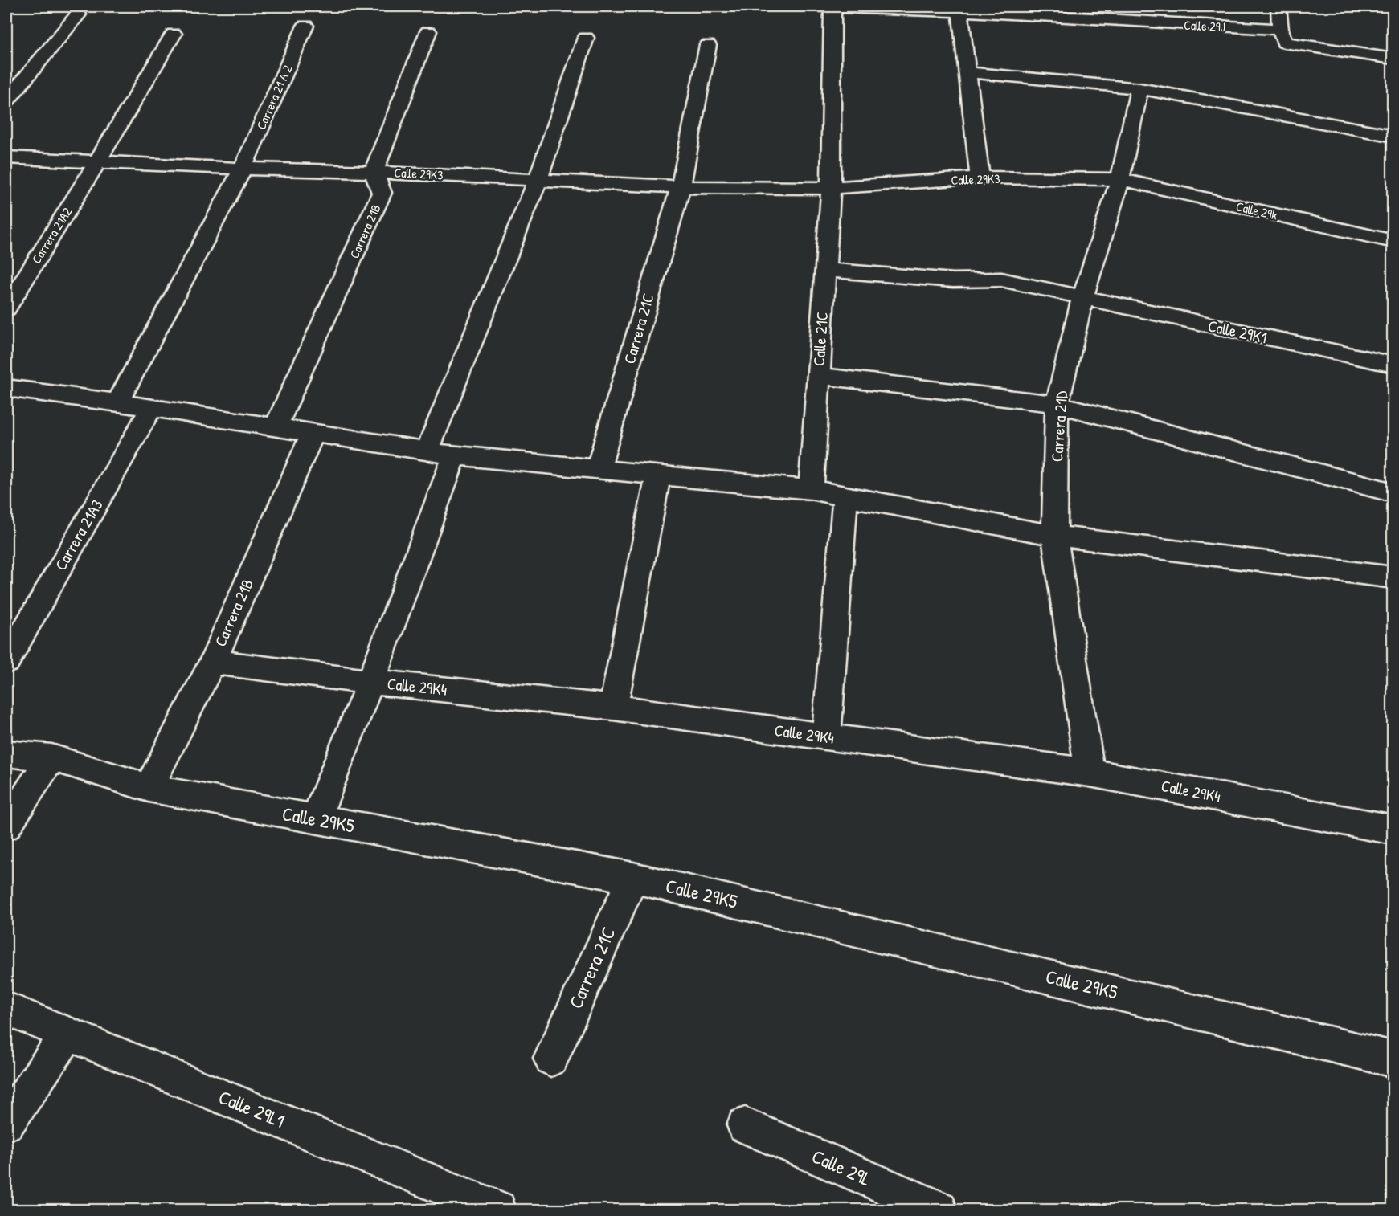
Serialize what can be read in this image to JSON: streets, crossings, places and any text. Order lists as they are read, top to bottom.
{
  "streets": {
    "street": [
      "Calle 29J",
      "Carrera 21 A 2",
      "Calle 29K3",
      "Calle 29k",
      "Carrera 21B",
      "Carrera 21A2",
      "Carrera 21C",
      "Calle 29K1",
      "Calle 21C",
      "Carrera 21D",
      "Carrera 21A3",
      "Calle 29K4",
      "Calle 29K5",
      "Calle 29L1",
      "Calle 29L"
    ]
  },
  "crossings": [
    ["Carrera 21 A 2", "Calle 29K3"],
    ["Calle 29K3", "Calle 29k"],
    ["Calle 29K3", "Carrera 21B"],
    ["Calle 29K3", "Carrera 21A2"],
    ["Calle 29K3", "Carrera 21C"],
    ["Calle 29K3", "Calle 21C"],
    ["Calle 29K3", "Carrera 21D"],
    ["Calle 29k", "Carrera 21D"],
    ["Carrera 21B", "Calle 29K4"],
    ["Carrera 21B", "Calle 29K5"],
    ["Carrera 21C", "Calle 29K5"],
    ["Calle 29K1", "Calle 21C"],
    ["Calle 29K1", "Carrera 21D"],
    ["Carrera 21D", "Calle 29K4"]
  ]
}
